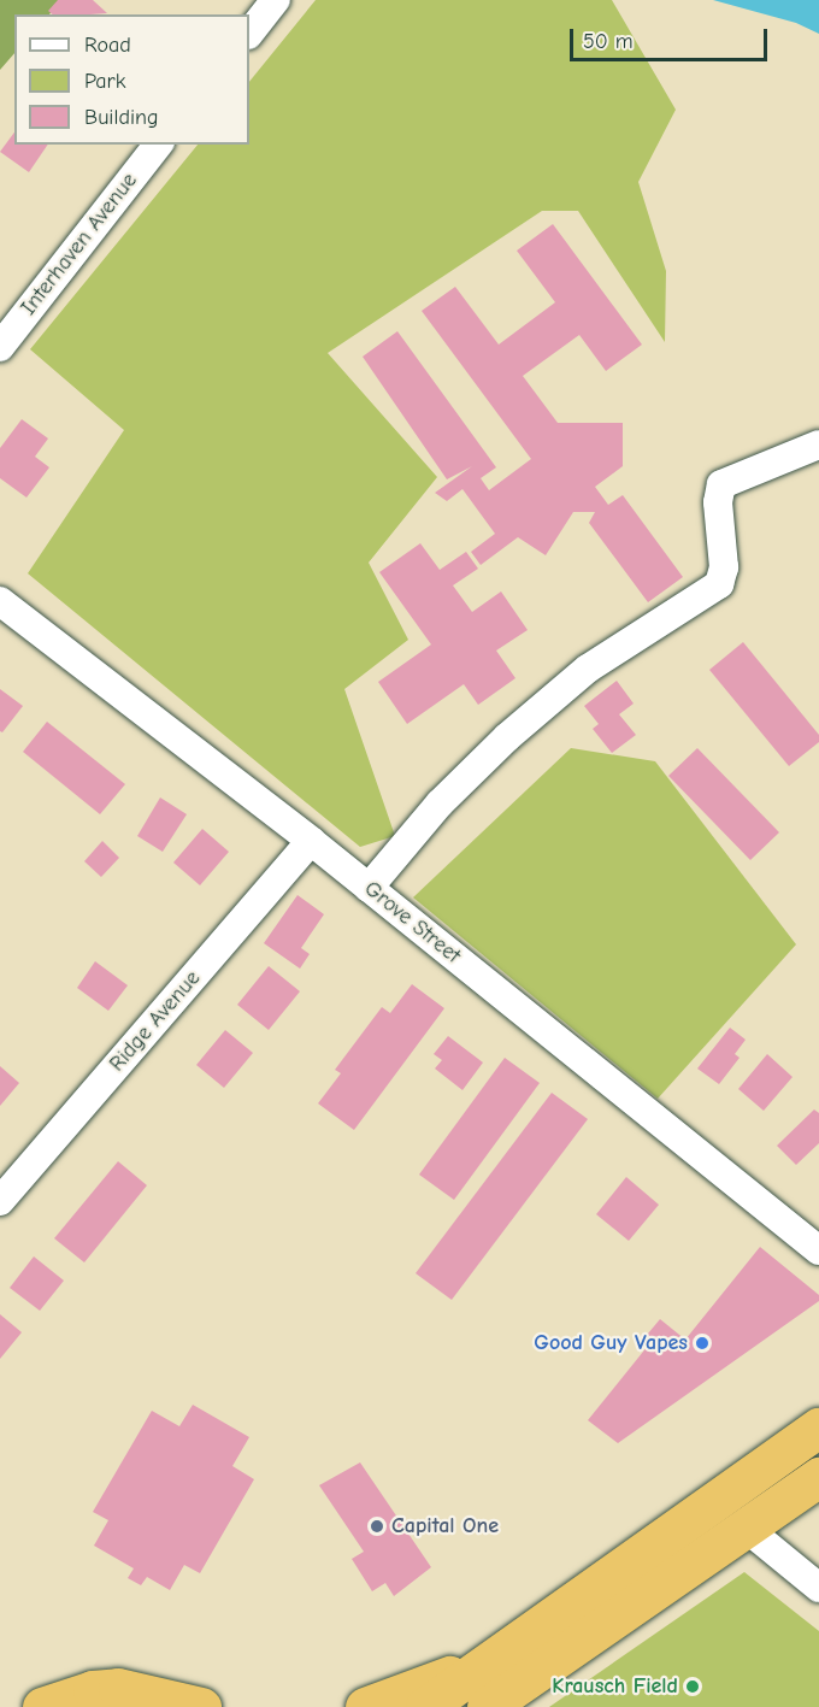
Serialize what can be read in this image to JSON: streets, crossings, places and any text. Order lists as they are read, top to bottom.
{
  "streets": {
    "street": ["Interhaven Avenue", "Grove Street", "Ridge Avenue"]
  },
  "crossings": [
    ["Grove Street", "Ridge Avenue"]
  ],
  "places": ["Good Guy Vapes", "Capital One", "Krausch Field"],
  "legend": ["Road", "Park", "Building"],
  "scale_bar": "50 m"
}
